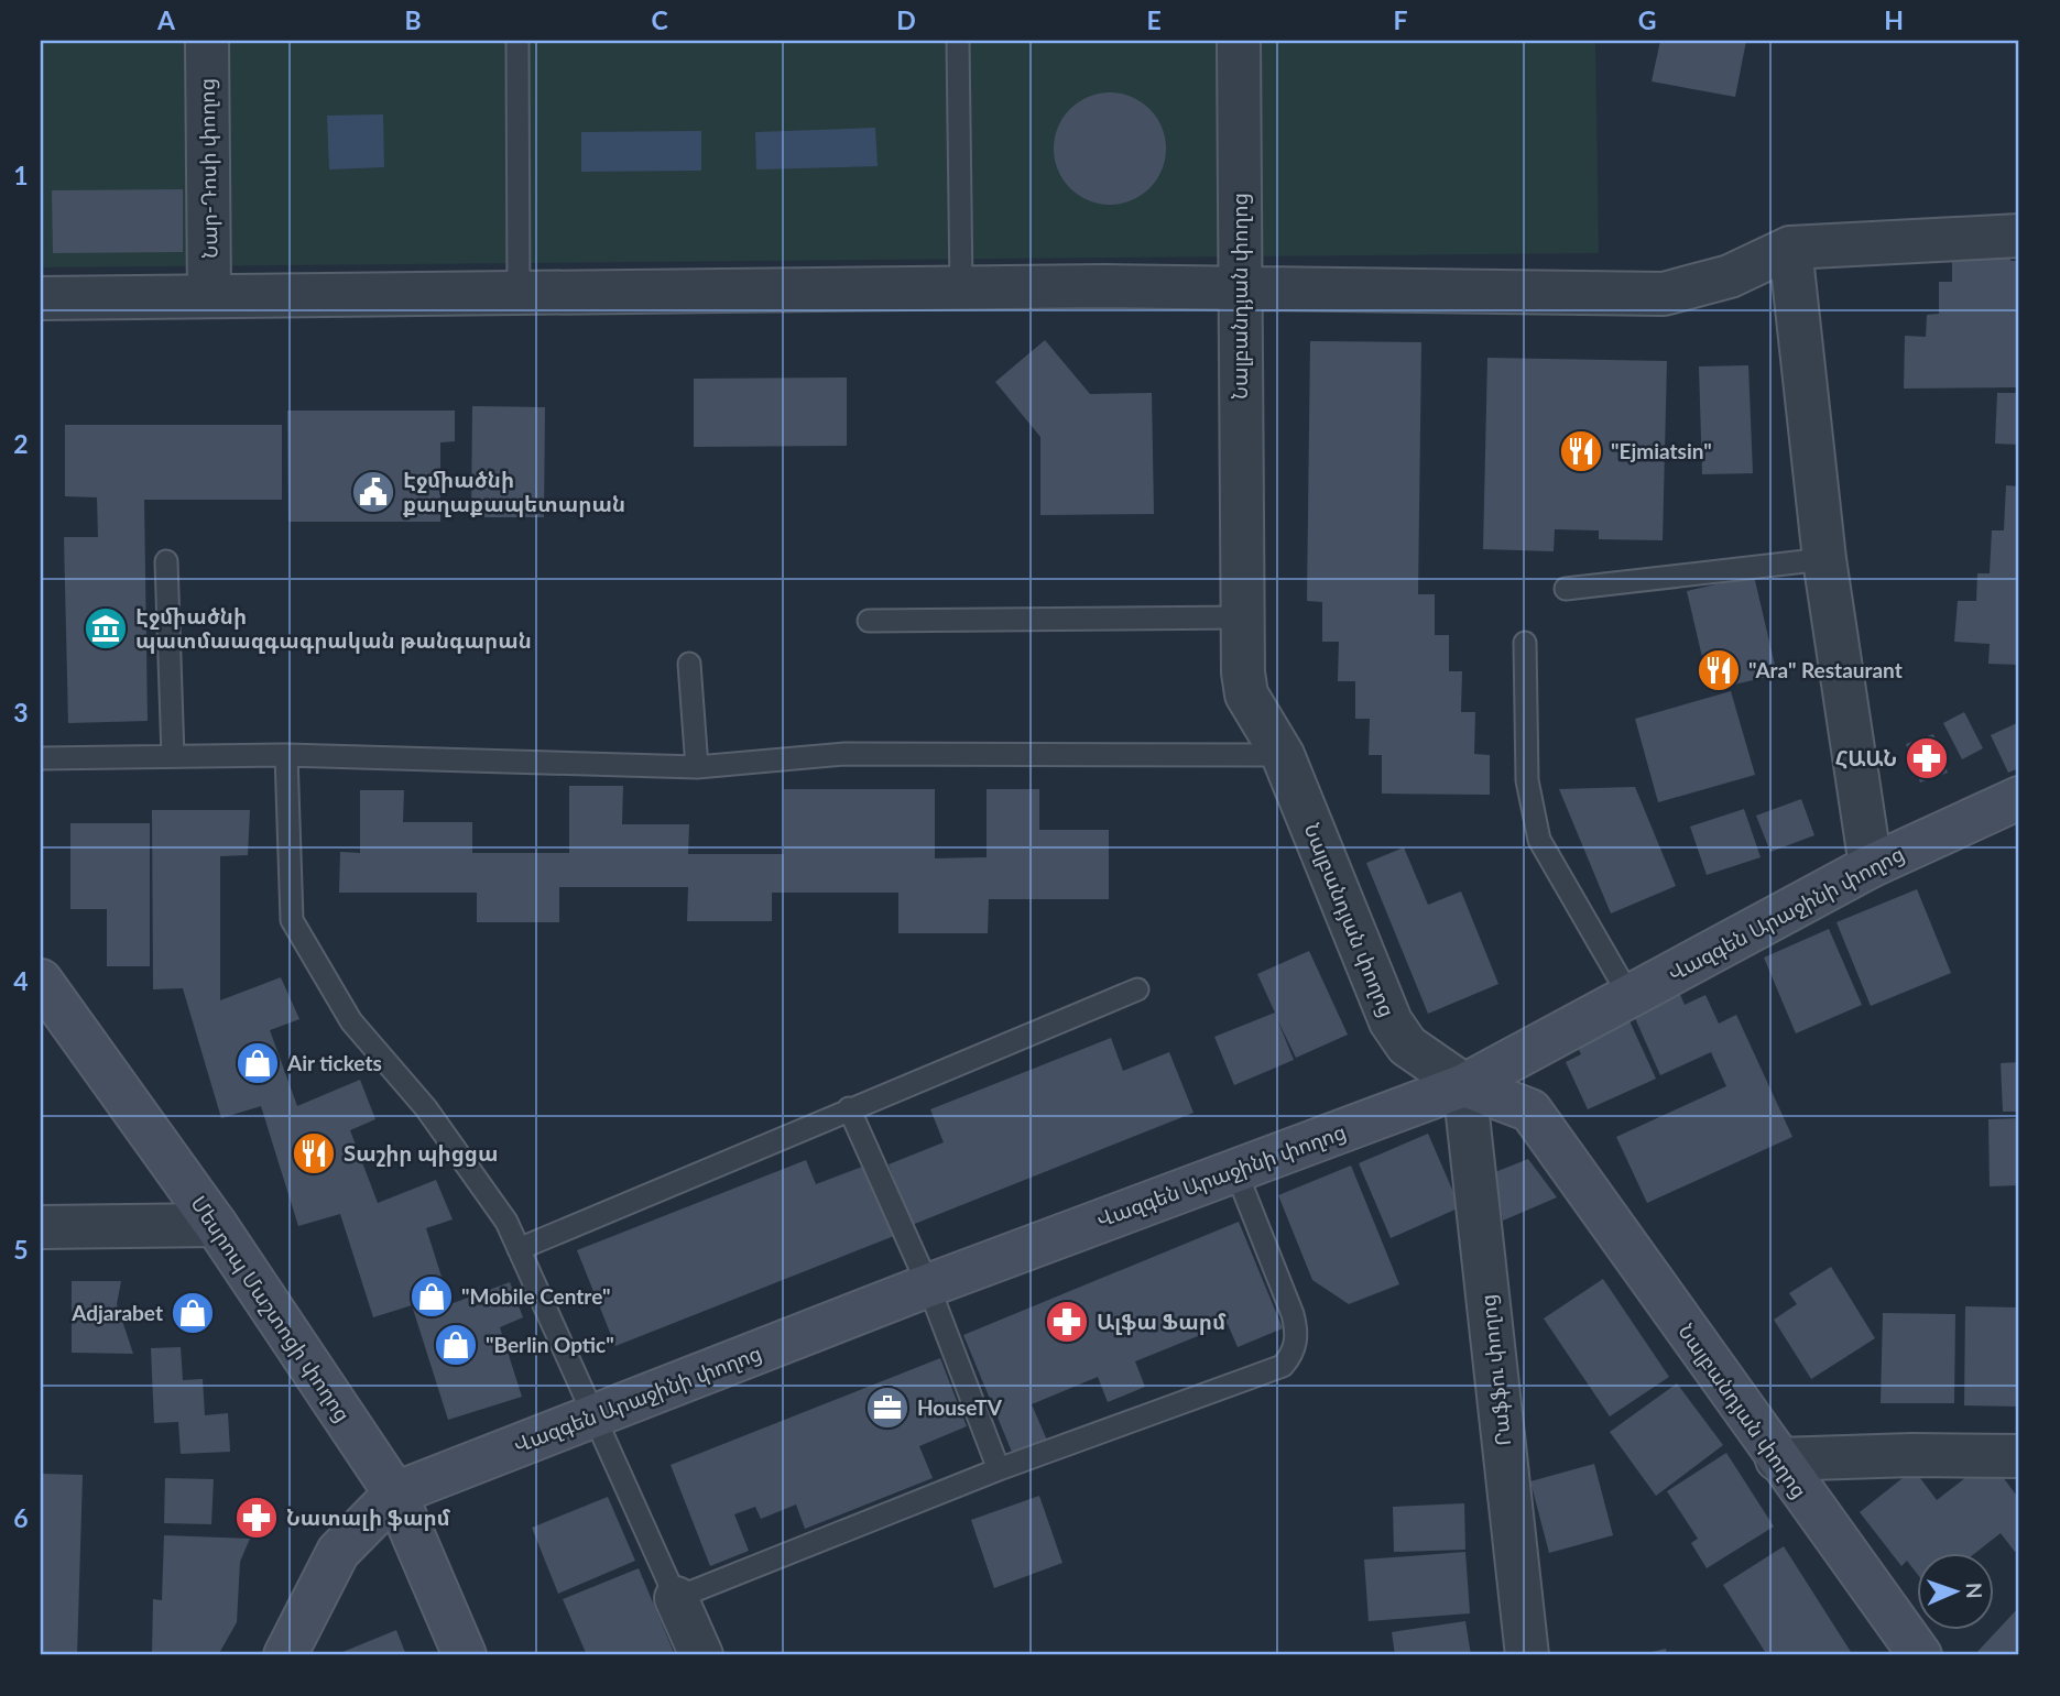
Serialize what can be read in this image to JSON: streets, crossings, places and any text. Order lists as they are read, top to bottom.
{
  "streets": {
    "street": [
      "Նար-Դոսի փողոց",
      "Նալբանդյան փողոց",
      "Վազգեն Արաջինի փողոց",
      "Մեսրոպ Մաշտոցի փողոց",
      "Րաֆֆու փողոց"
    ]
  },
  "crossings": [
    ["Նալբանդյան փողոց", "Վազգեն Արաջինի փողոց"],
    ["Նալբանդյան փողոց", "Րաֆֆու փողոց"],
    ["Վազգեն Արաջինի փողոց", "Մեսրոպ Մաշտոցի փողոց"],
    ["Վազգեն Արաջինի փողոց", "Րաֆֆու փողոց"]
  ],
  "places": {
    "restaurant": ["\"Ejmiatsin\"", "\"Ara\" Restaurant", "Տաշիր պիցցա"],
    "public building": ["Էջմիածնի քաղաքապետարան"],
    "museum": ["Էջմիածնի պատմաազգագրական թանգարան"],
    "pharmacy": ["ՀԱԱՆ", "Ալֆա Ֆարմ", "Նատալի ֆարմ"],
    "shop": [
      "Air tickets",
      "\"Mobile Centre\"",
      "Adjarabet",
      "\"Berlin Optic\""
    ],
    "office": ["HouseTV"]
  },
  "north": "right",
  "grid": {
    "columns": [
      "A",
      "B",
      "C",
      "D",
      "E",
      "F",
      "G",
      "H"
    ],
    "rows": [
      "1",
      "2",
      "3",
      "4",
      "5",
      "6"
    ]
  }
}
